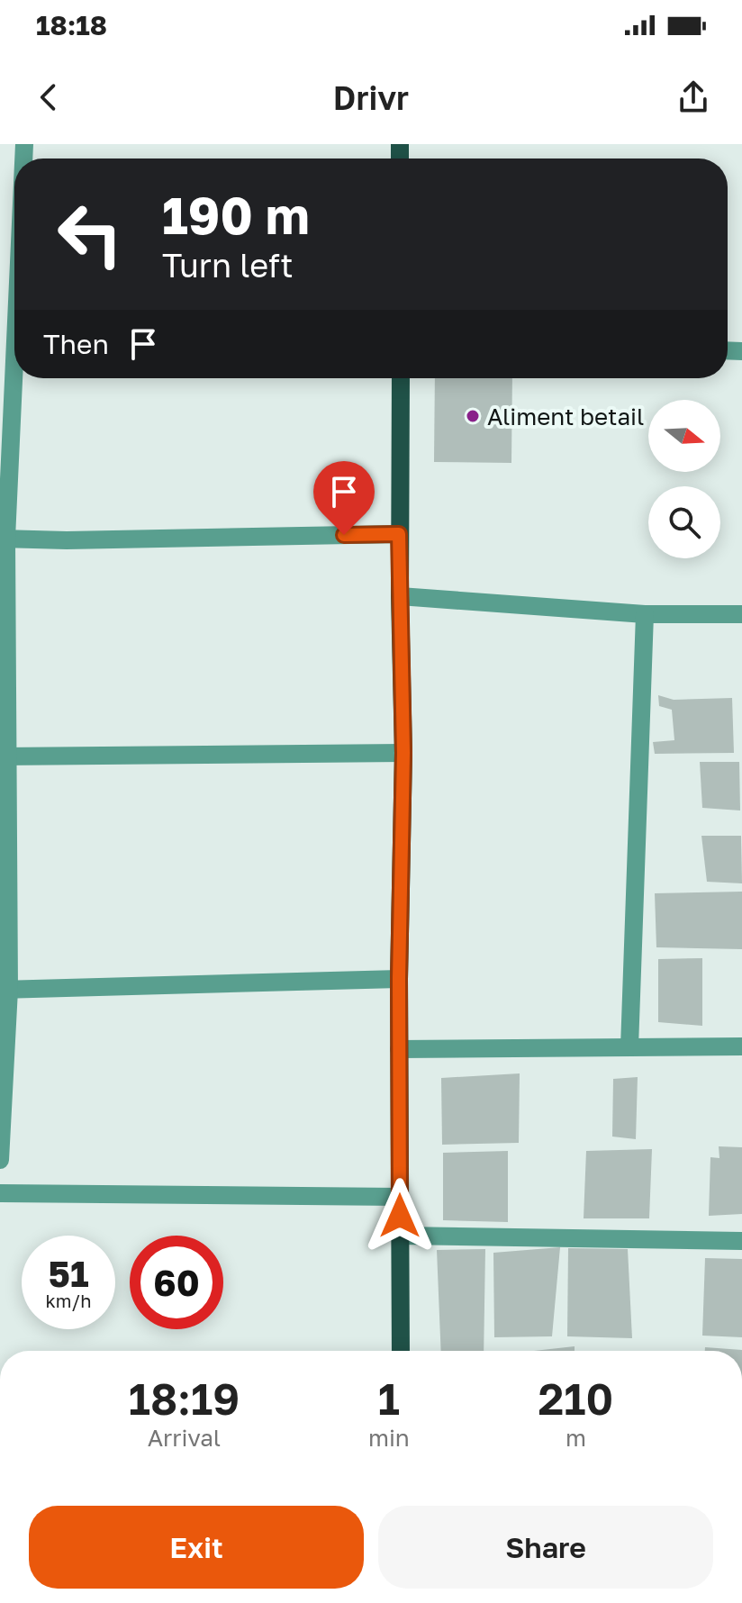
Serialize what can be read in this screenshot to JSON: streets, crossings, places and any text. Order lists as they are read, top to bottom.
{
  "places": ["Aliment betail"],
  "north": "right",
  "page": {
    "status": "18:18",
    "header": "Drivr",
    "turn": ["190 m", "Turn left"],
    "then": "Then",
    "speed": "51 km/h",
    "limit": "60",
    "eta": [
      "18:19",
      "Arrival",
      "1",
      "min",
      "210",
      "m"
    ],
    "buttons": ["Exit", "Share"]
  }
}
